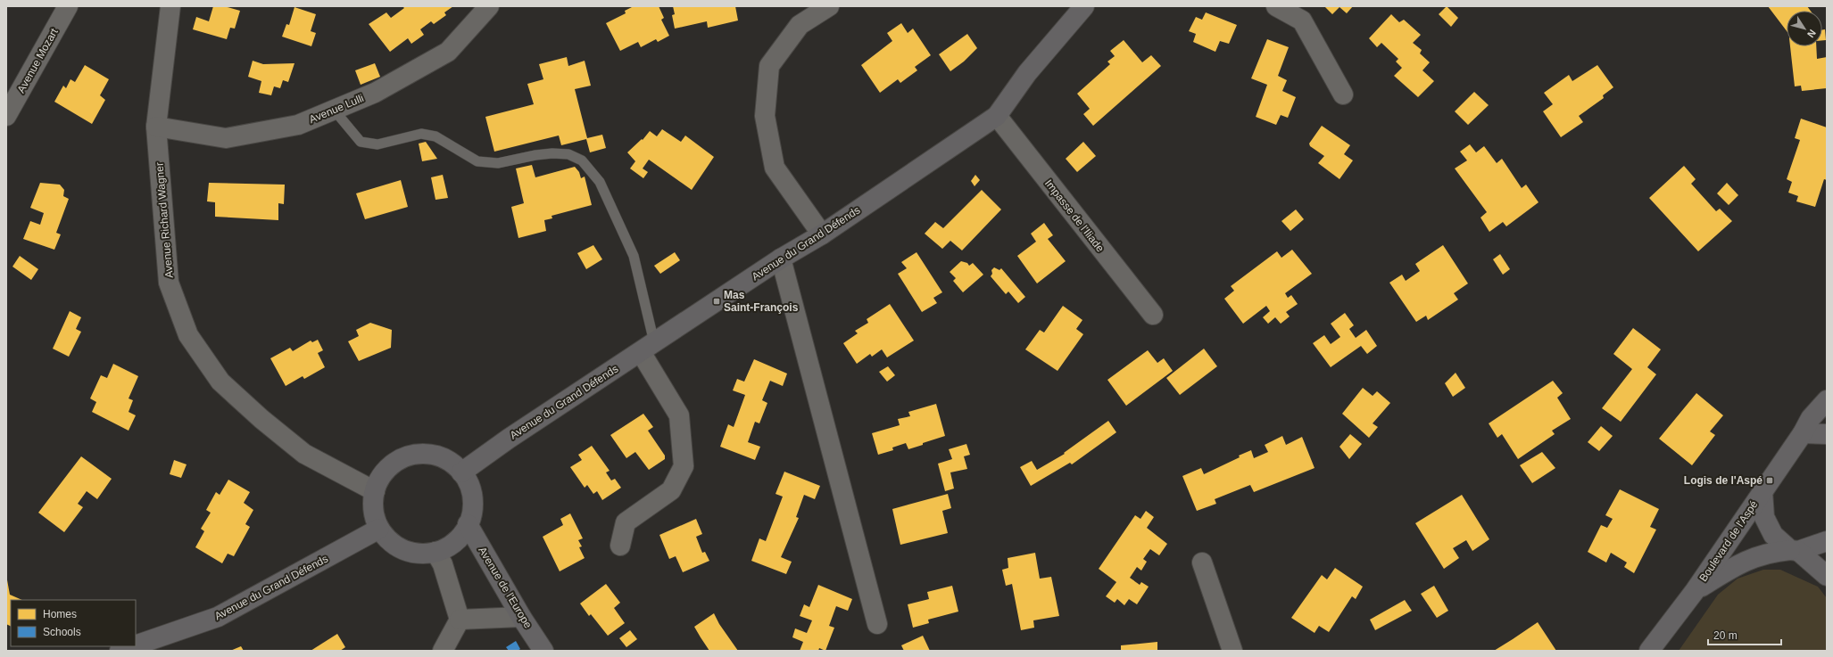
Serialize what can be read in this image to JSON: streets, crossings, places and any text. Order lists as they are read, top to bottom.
{
  "streets": {
    "street": [
      "Avenue Mozart",
      "Avenue Lulli",
      "Impasse de l'Iliade",
      "Avenue Richard Wagner",
      "Avenue du Grand Défends",
      "Boulevard de l'Aspé",
      "Avenue de l'Europe"
    ]
  },
  "crossings": [
    ["Avenue Lulli", "Avenue Richard Wagner"],
    ["Impasse de l'Iliade", "Avenue du Grand Défends"],
    ["Avenue Richard Wagner", "Avenue du Grand Défends"],
    ["Avenue Richard Wagner", "Avenue de l'Europe"],
    ["Avenue du Grand Défends", "Avenue de l'Europe"]
  ],
  "places": {
    "transit": ["Mas Saint-François", "Logis de l'Aspé"]
  },
  "legend": ["Homes", "Schools"],
  "scale_bar": "20 m",
  "north": "bottom right"
}
